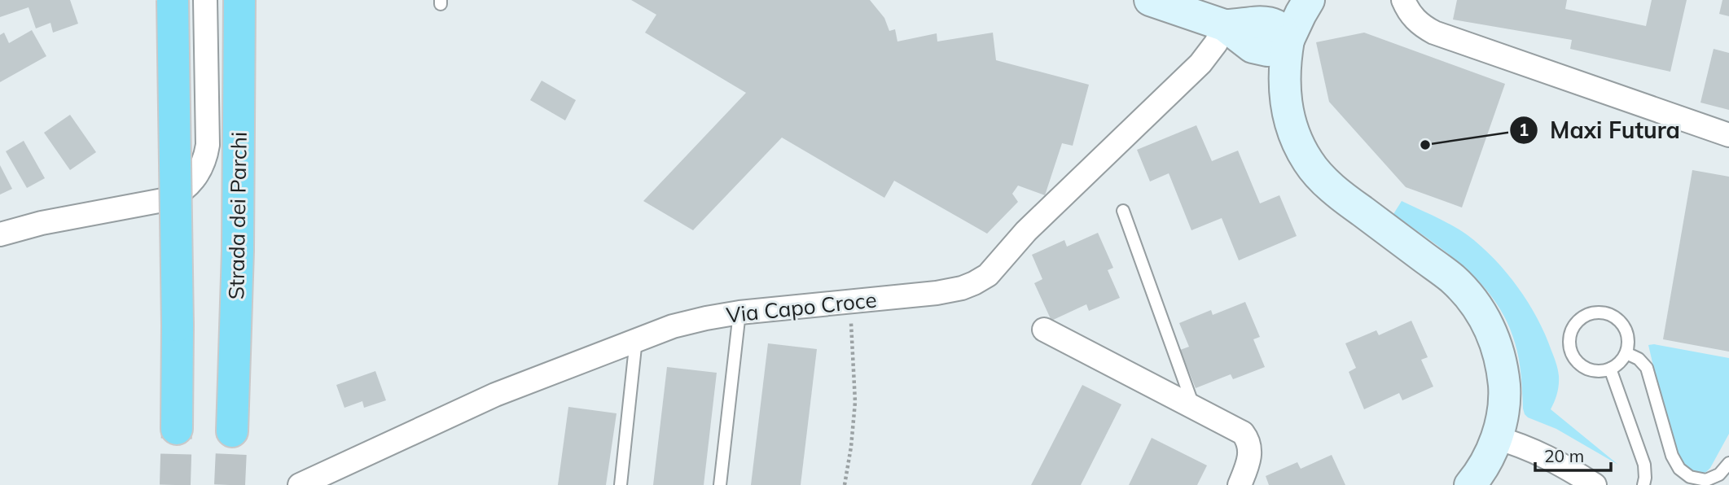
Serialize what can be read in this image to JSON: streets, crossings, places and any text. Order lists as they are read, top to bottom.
{
  "streets": {
    "highway": ["Strada dei Parchi"],
    "street": ["Via Capo Croce"]
  },
  "places": ["Maxi Futura"],
  "scale_bar": "20 m"
}
